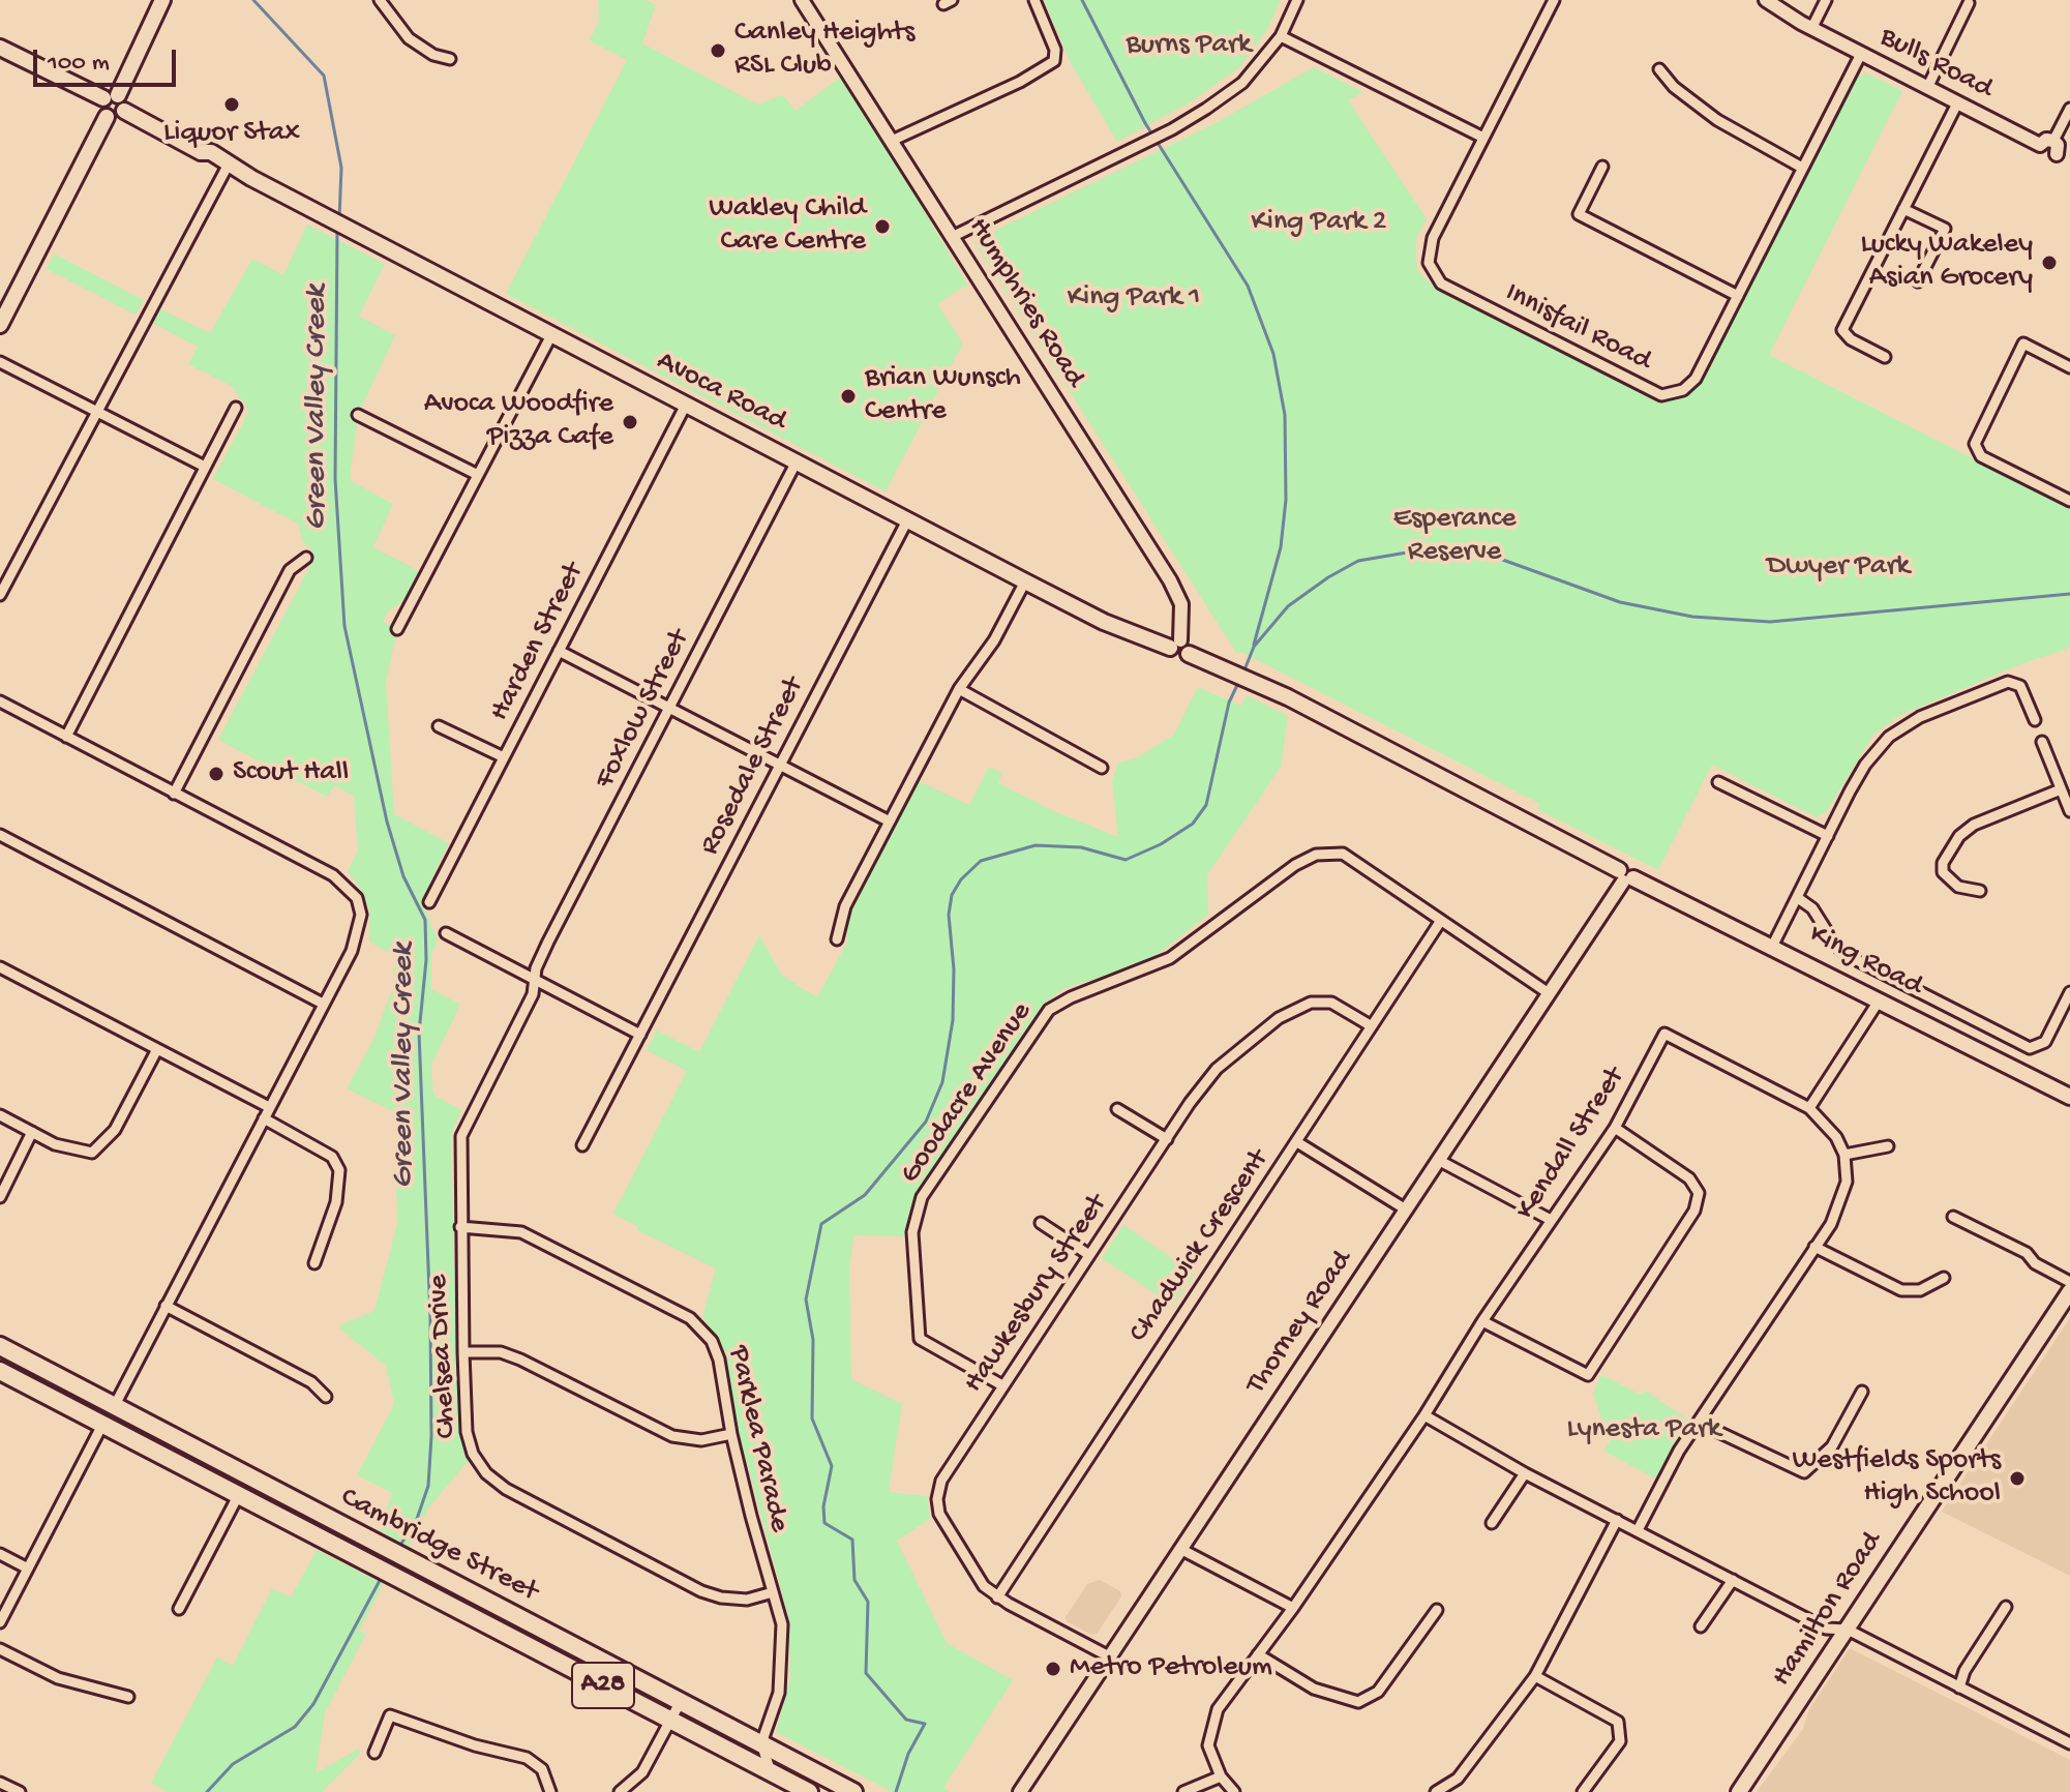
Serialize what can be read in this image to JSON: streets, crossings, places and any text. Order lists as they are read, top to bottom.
{
  "streets": {
    "highway": ["Cambridge Street", "A28"],
    "main road": ["Avoca Road", "King Road", "Hamilton Road"],
    "street": [
      "Bulls Road",
      "Humphries Road",
      "Innisfail Road",
      "Harden Street",
      "Foxlow Street",
      "Rosedale Street",
      "Goodacre Avenue",
      "Kendall Street",
      "Chadwick Crescent",
      "Hawkesbury Street",
      "Thorney Road",
      "Chelsea Drive",
      "Parklea Parade"
    ]
  },
  "crossings": [
    ["Bulls Road", "Innisfail Road"],
    ["Humphries Road", "Avoca Road"],
    ["Avoca Road", "Harden Street"],
    ["Avoca Road", "Foxlow Street"],
    ["Avoca Road", "Rosedale Street"],
    ["Avoca Road", "King Road"],
    ["Foxlow Street", "Chelsea Drive"],
    ["King Road", "Thorney Road"],
    ["Goodacre Avenue", "Chadwick Crescent"],
    ["Goodacre Avenue", "Hawkesbury Street"],
    ["Goodacre Avenue", "Thorney Road"],
    ["Chadwick Crescent", "Hawkesbury Street"],
    ["Hawkesbury Street", "Thorney Road"],
    ["Chelsea Drive", "Parklea Parade"],
    ["Parklea Parade", "Cambridge Street"]
  ],
  "water": ["Green Valley Creek"],
  "parks": [
    "Burns Park",
    "King Park 2",
    "King Park 1",
    "Esperance Reserve",
    "Dwyer Park",
    "Lynesta Park"
  ],
  "places": [
    "Canley Heights RSL Club",
    "Liquor Stax",
    "Wakley Child Care Centre",
    "Lucky Wakeley Asian Grocery",
    "Brian Wunsch Centre",
    "Avoca Woodfire Pizza Cafe",
    "Scout Hall",
    "Westfields Sports High School",
    "Metro Petroleum"
  ],
  "scale_bar": "100 m"
}
